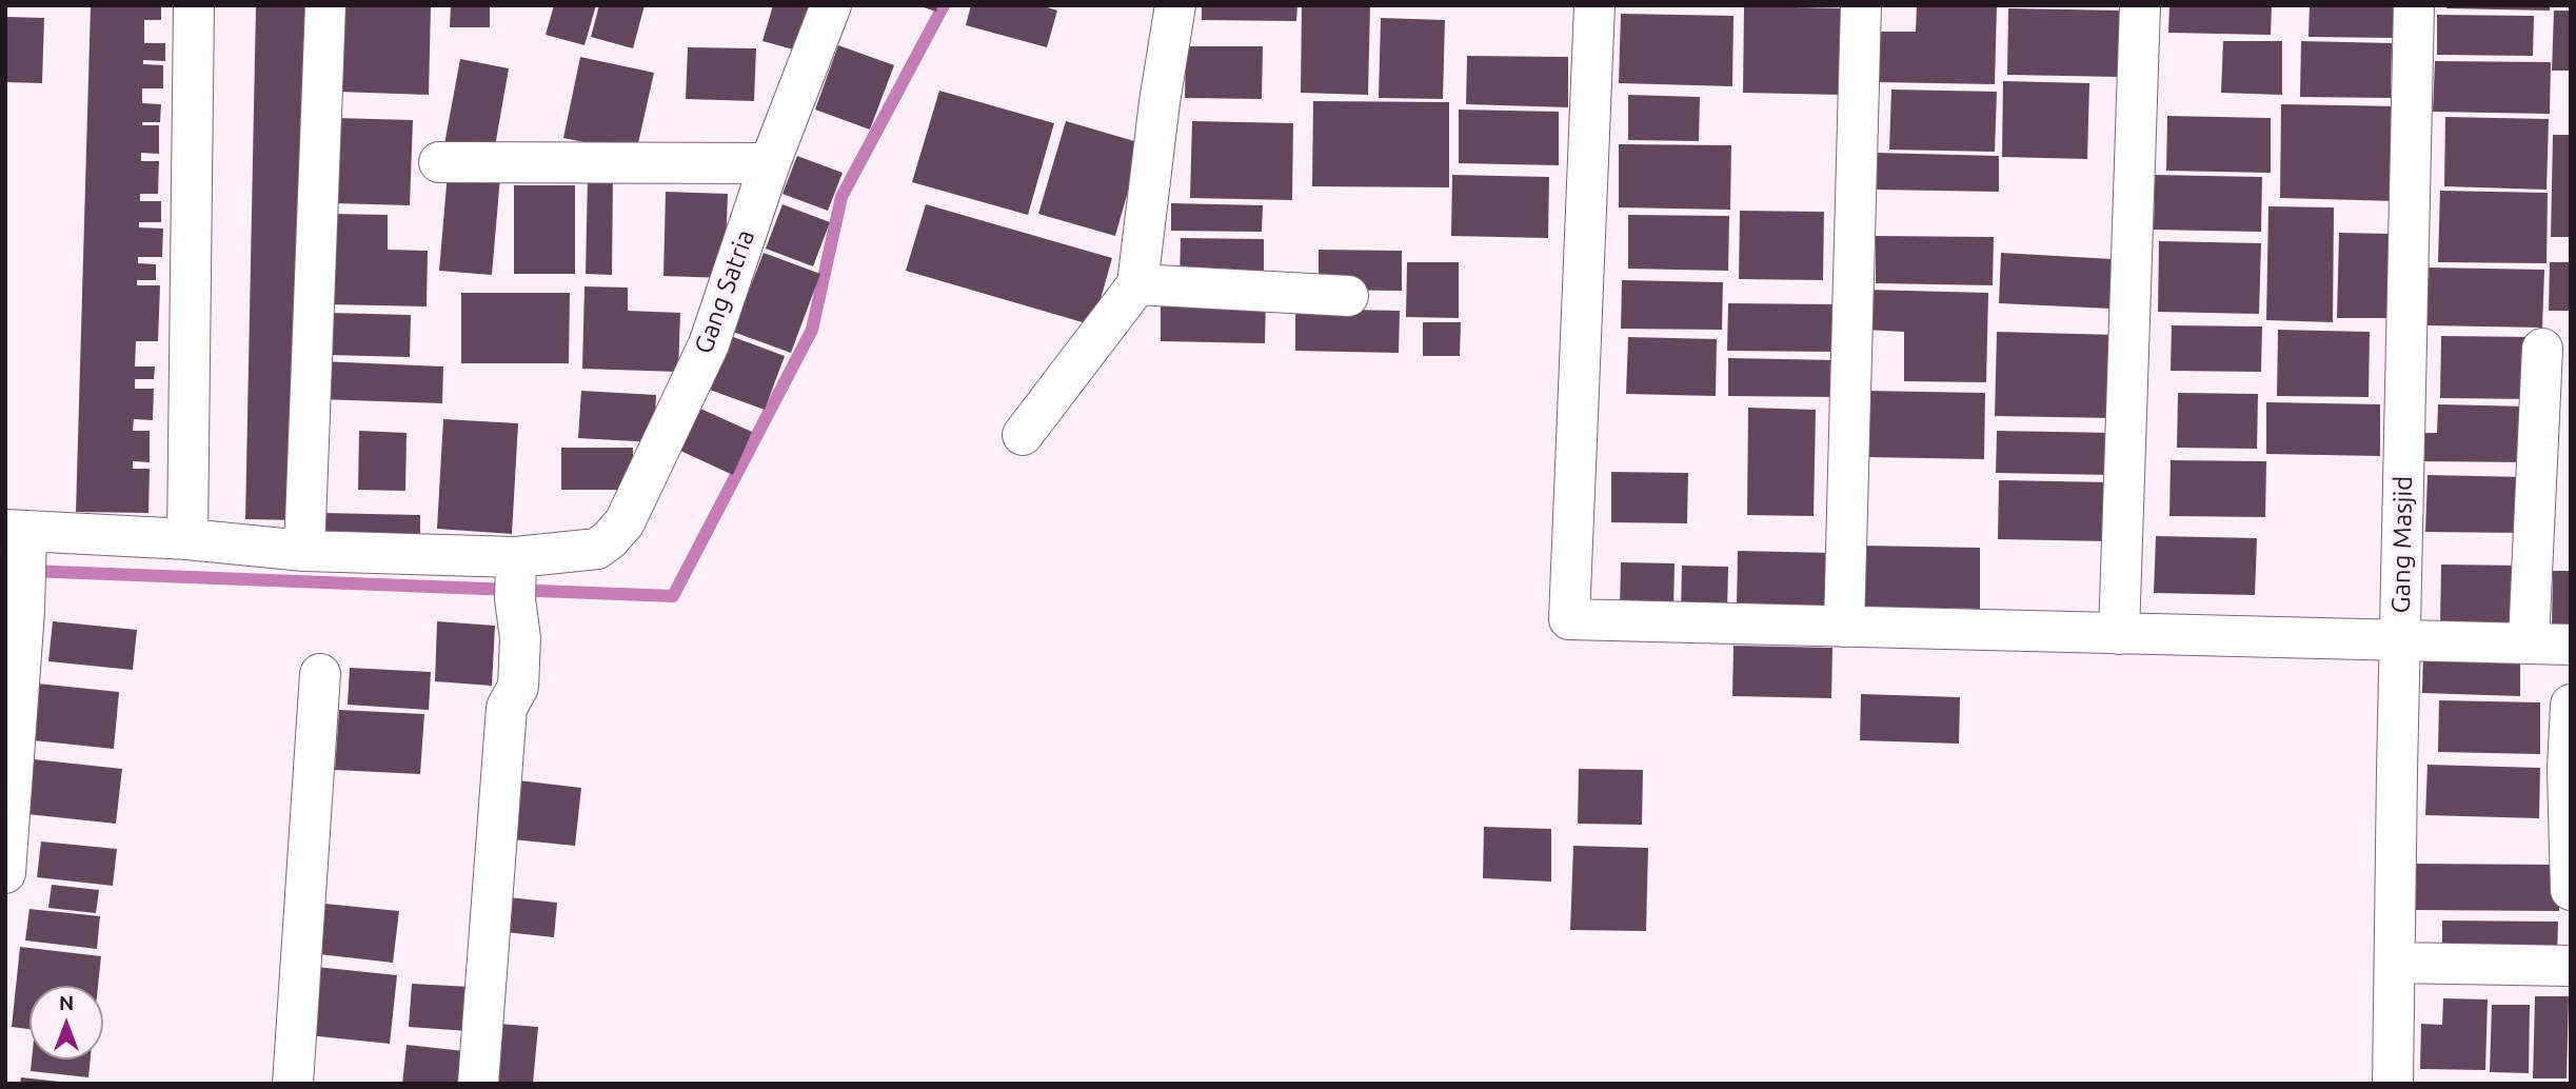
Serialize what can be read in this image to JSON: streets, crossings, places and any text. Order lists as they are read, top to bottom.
{
  "streets": {
    "street": ["Gang Satria", "Gang Masjid"]
  },
  "north": "top"
}
